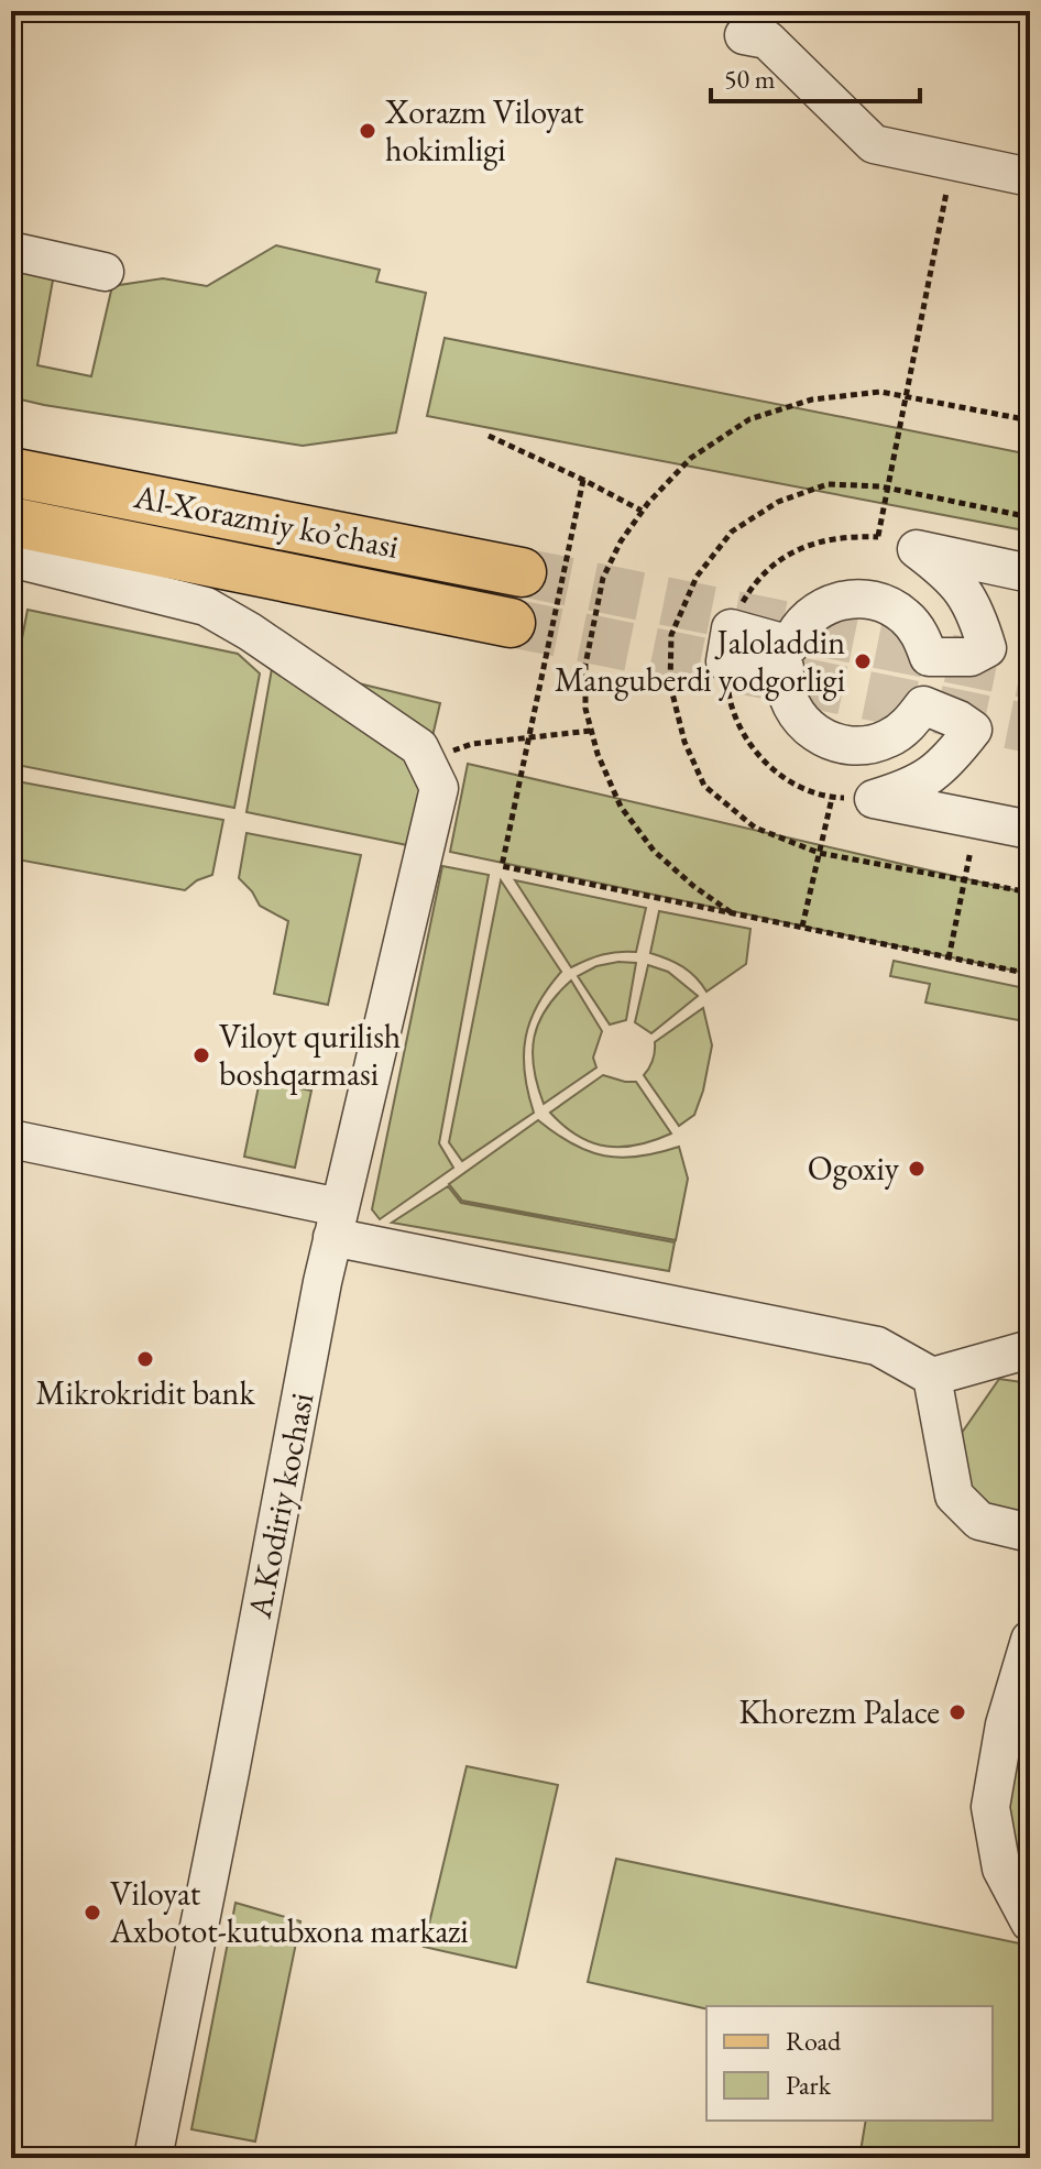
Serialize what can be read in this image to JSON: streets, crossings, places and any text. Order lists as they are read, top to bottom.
{
  "streets": {
    "main road": ["Al-Xorazmiy ko’chasi"],
    "street": ["A.Kodiriy kochasi"]
  },
  "places": [
    "Xorazm Viloyat hokimligi",
    "Jaloladdin Manguberdi yodgorligi",
    "Viloyt qurilish boshqarmasi",
    "Ogoxiy",
    "Mikrokridit bank",
    "Khorezm Palace",
    "Viloyat Axbotot-kutubxona markazi"
  ],
  "legend": ["Road", "Park"],
  "scale_bar": "50 m"
}
